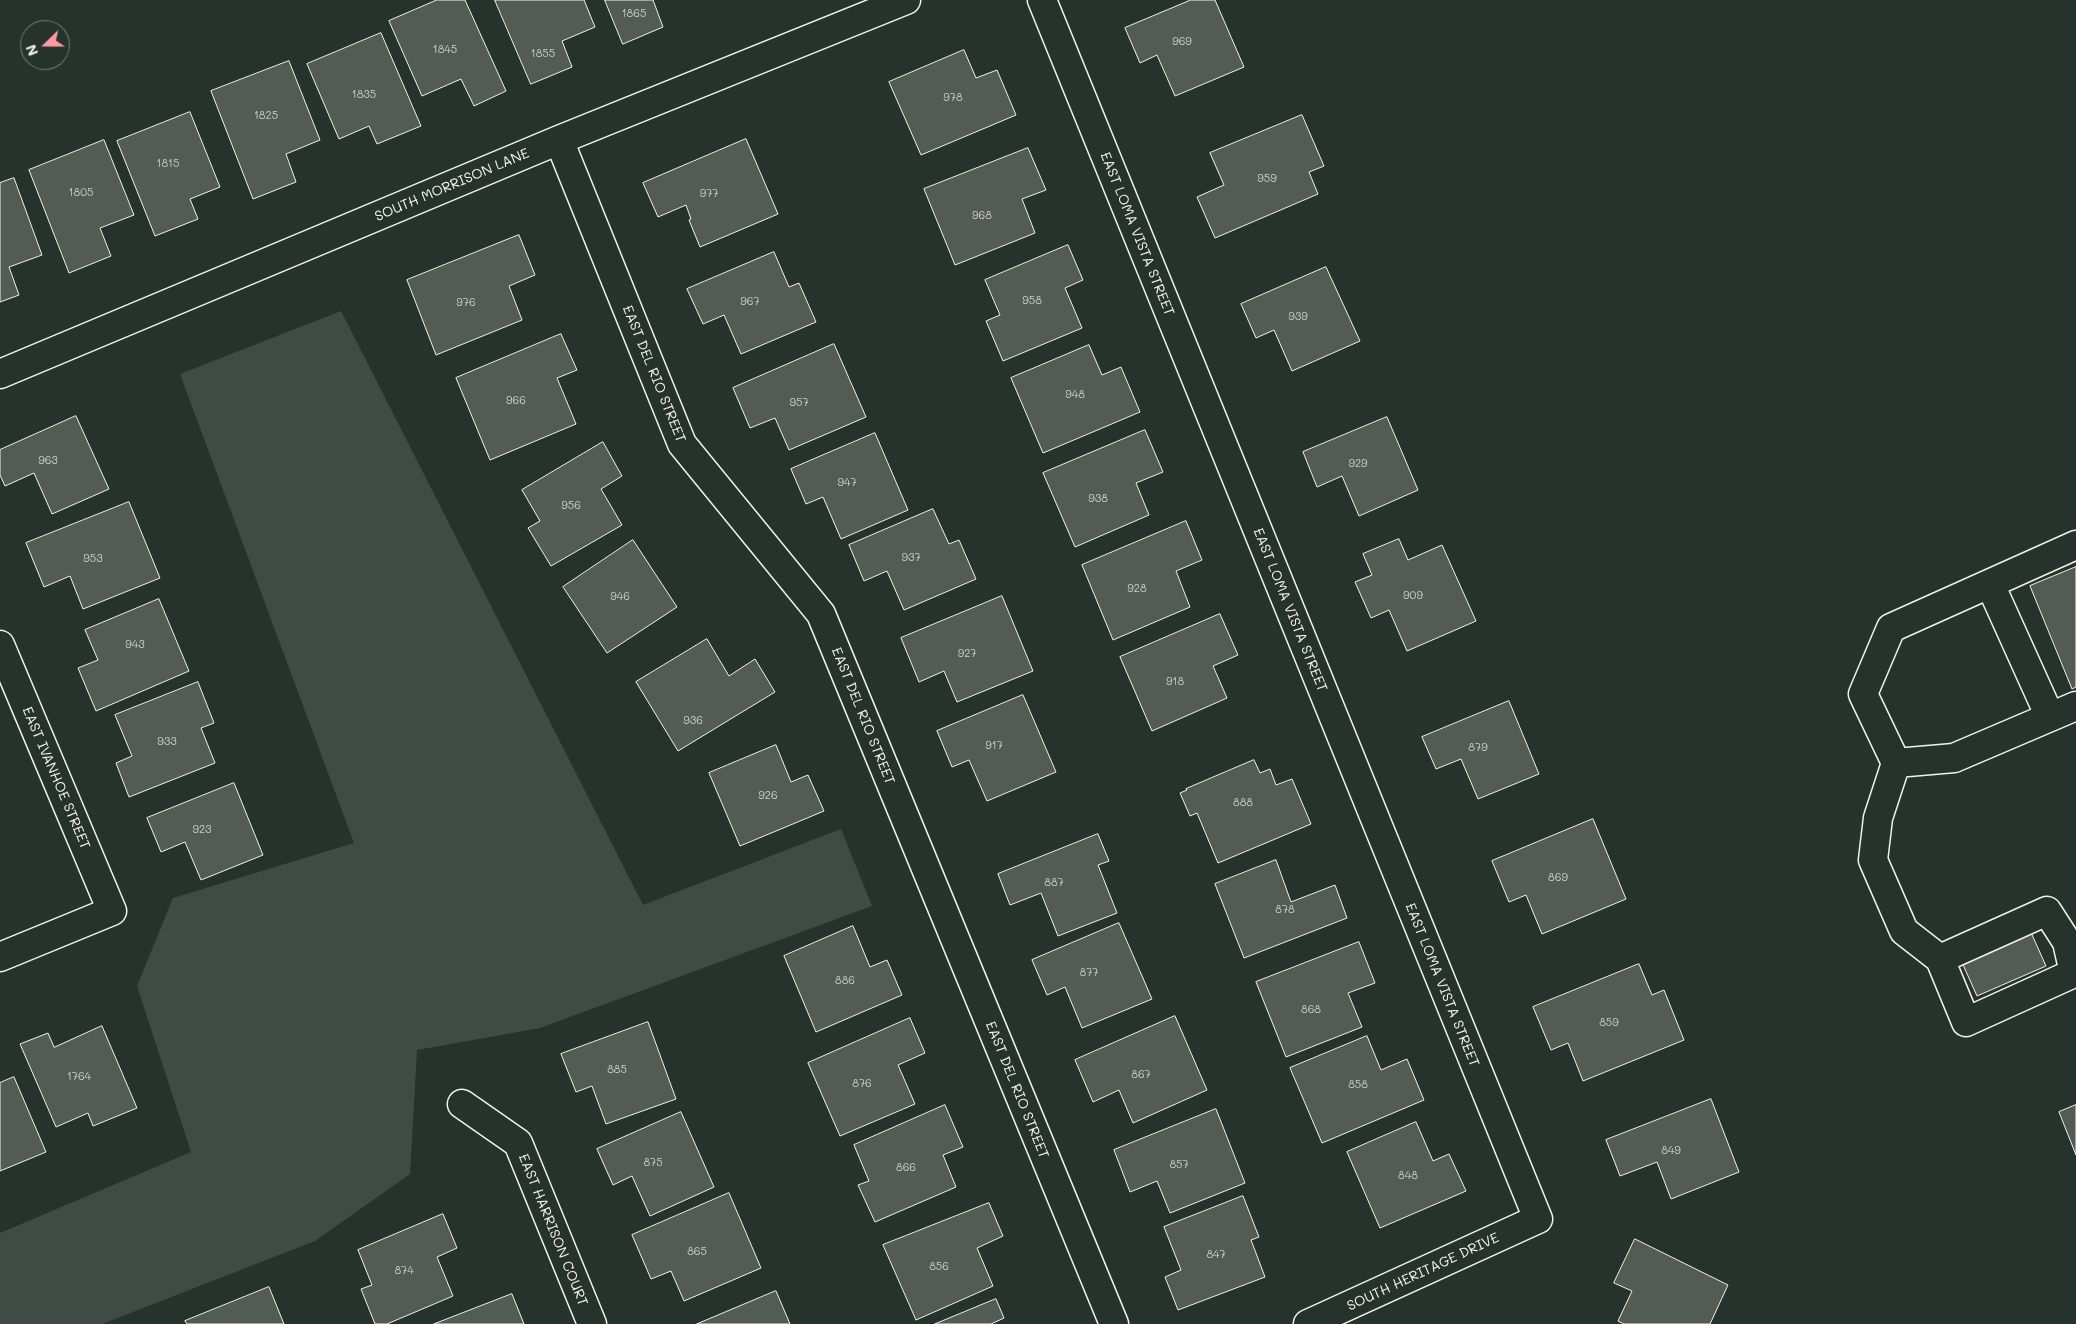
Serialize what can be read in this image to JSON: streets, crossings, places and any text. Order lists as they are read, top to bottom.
{
  "streets": {
    "street": [
      "SOUTH MORRISON LANE",
      "EAST LOMA VISTA STREET",
      "EAST DEL RIO STREET",
      "EAST IVANHOE STREET",
      "EAST HARRISON COURT",
      "SOUTH HERITAGE DRIVE"
    ]
  },
  "crossings": [
    ["SOUTH MORRISON LANE", "EAST DEL RIO STREET"],
    ["EAST LOMA VISTA STREET", "SOUTH HERITAGE DRIVE"]
  ],
  "house_numbers": [
    "1865",
    "969",
    "1845",
    "1855",
    "1835",
    "978",
    "1825",
    "1815",
    "959",
    "1805",
    "977",
    "968",
    "958",
    "967",
    "976",
    "939",
    "948",
    "966",
    "957",
    "963",
    "929",
    "947",
    "938",
    "956",
    "937",
    "953",
    "928",
    "909",
    "946",
    "943",
    "927",
    "918",
    "936",
    "933",
    "917",
    "879",
    "926",
    "888",
    "923",
    "869",
    "887",
    "878",
    "877",
    "886",
    "868",
    "859",
    "885",
    "867",
    "1764",
    "876",
    "858",
    "849",
    "875",
    "857",
    "866",
    "848",
    "865",
    "847",
    "856",
    "874"
  ],
  "north": "left"
}
